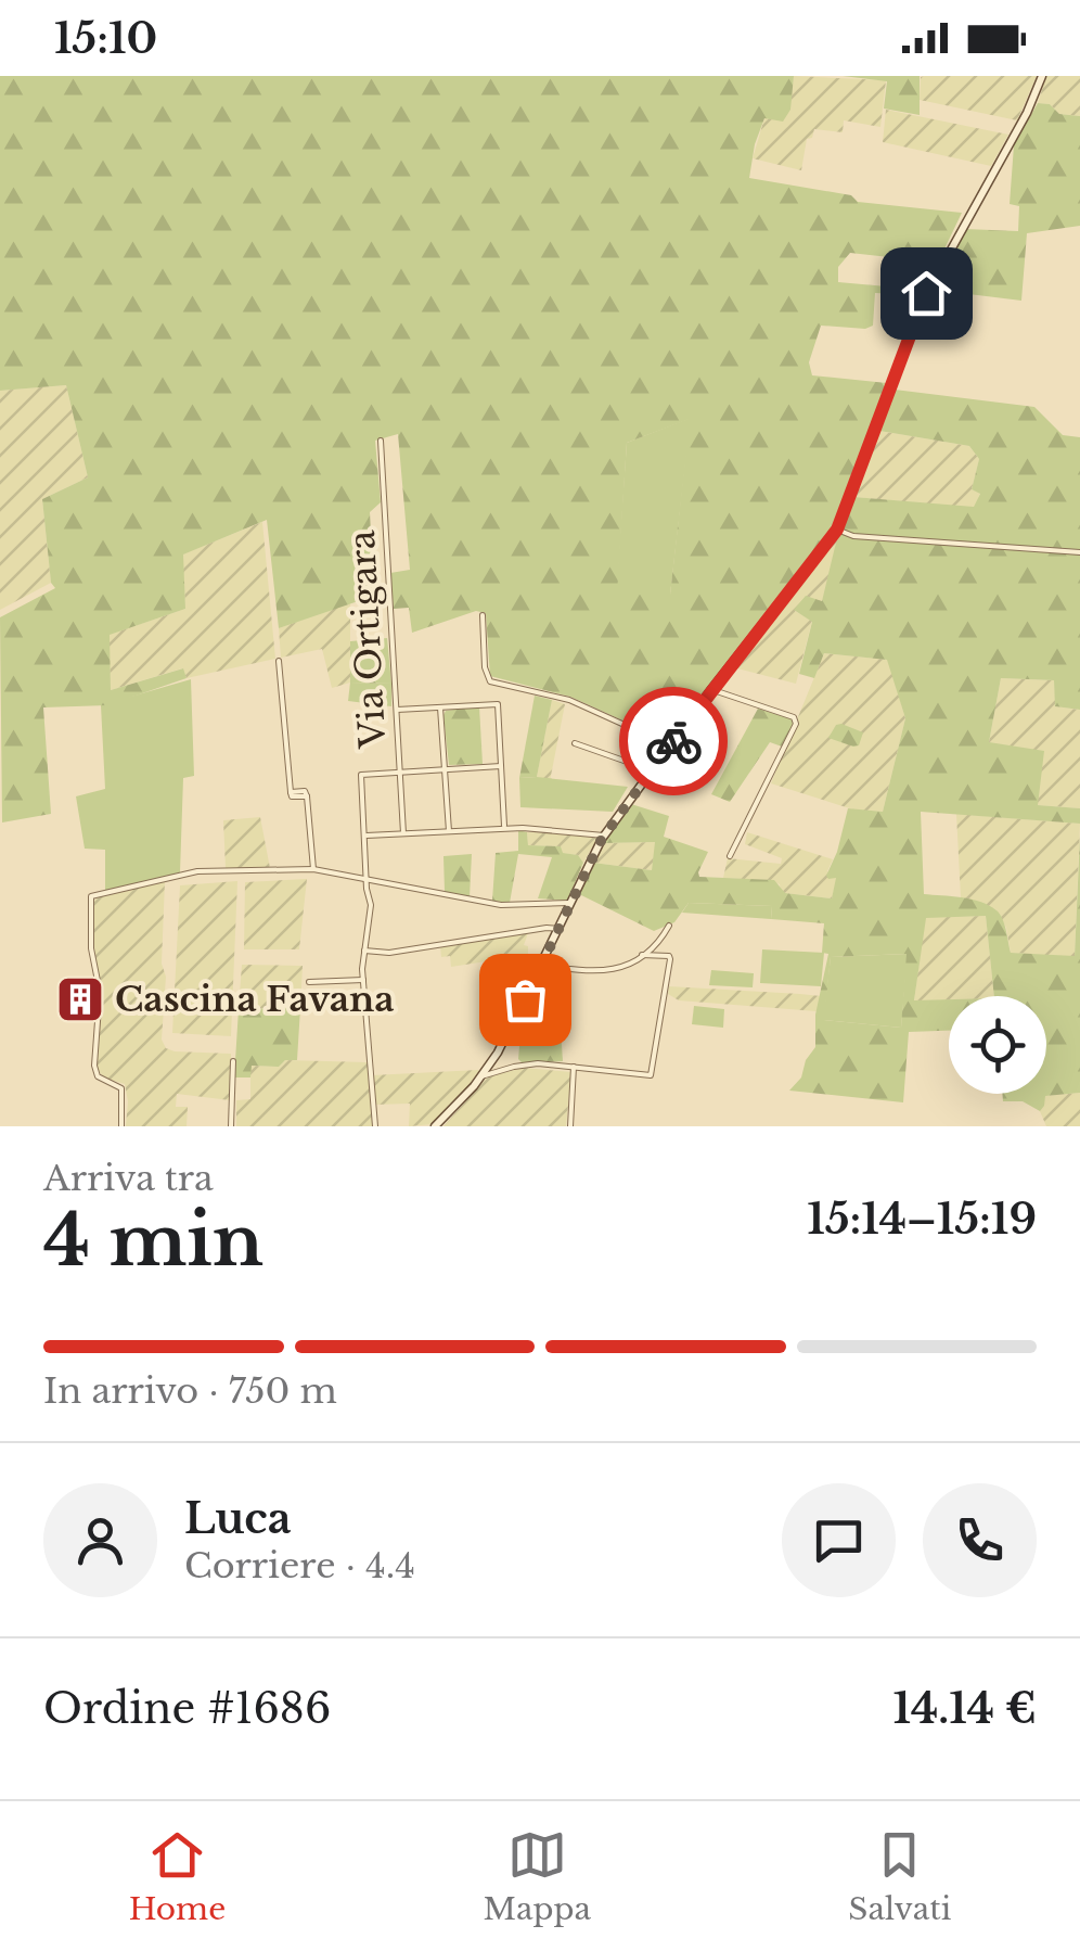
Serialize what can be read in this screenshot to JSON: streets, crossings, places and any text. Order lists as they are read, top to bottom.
{
  "streets": {
    "street": ["Via Ortigara"]
  },
  "places": {
    "building": ["Cascina Favana"]
  },
  "page": {
    "status": "15:10",
    "heading": ["4 min", "Arriva tra", "15:14–15:19"],
    "panel": [
      "Luca",
      "Corriere · 4.4",
      "Ordine #1686",
      "14.14 €"
    ],
    "bar": "In arrivo · 750 m",
    "tabs": ["Home", "Mappa", "Salvati"]
  }
}
